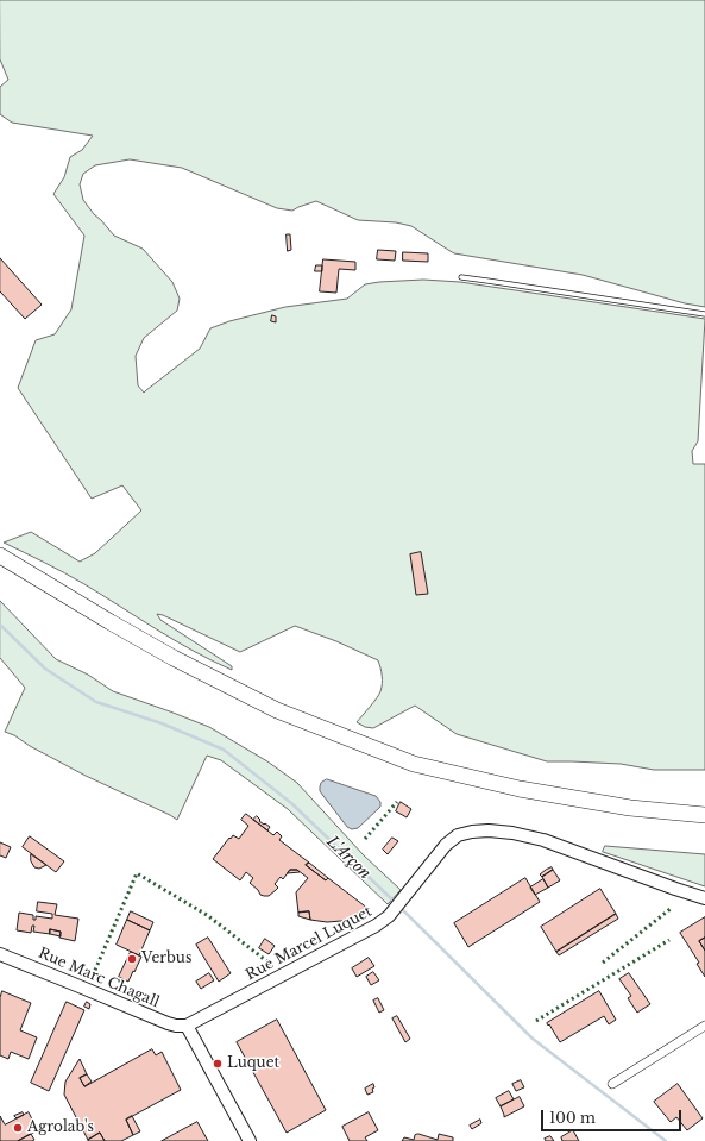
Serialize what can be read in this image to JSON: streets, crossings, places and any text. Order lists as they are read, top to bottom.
{
  "streets": {
    "street": ["Rue Marcel Luquet", "Rue Marc Chagall"]
  },
  "crossings": [
    ["Rue Marcel Luquet", "Rue Marc Chagall"]
  ],
  "water": ["L'Arçon"],
  "places": ["Verbus", "Luquet", "Agrolab's"],
  "scale_bar": "100 m"
}
